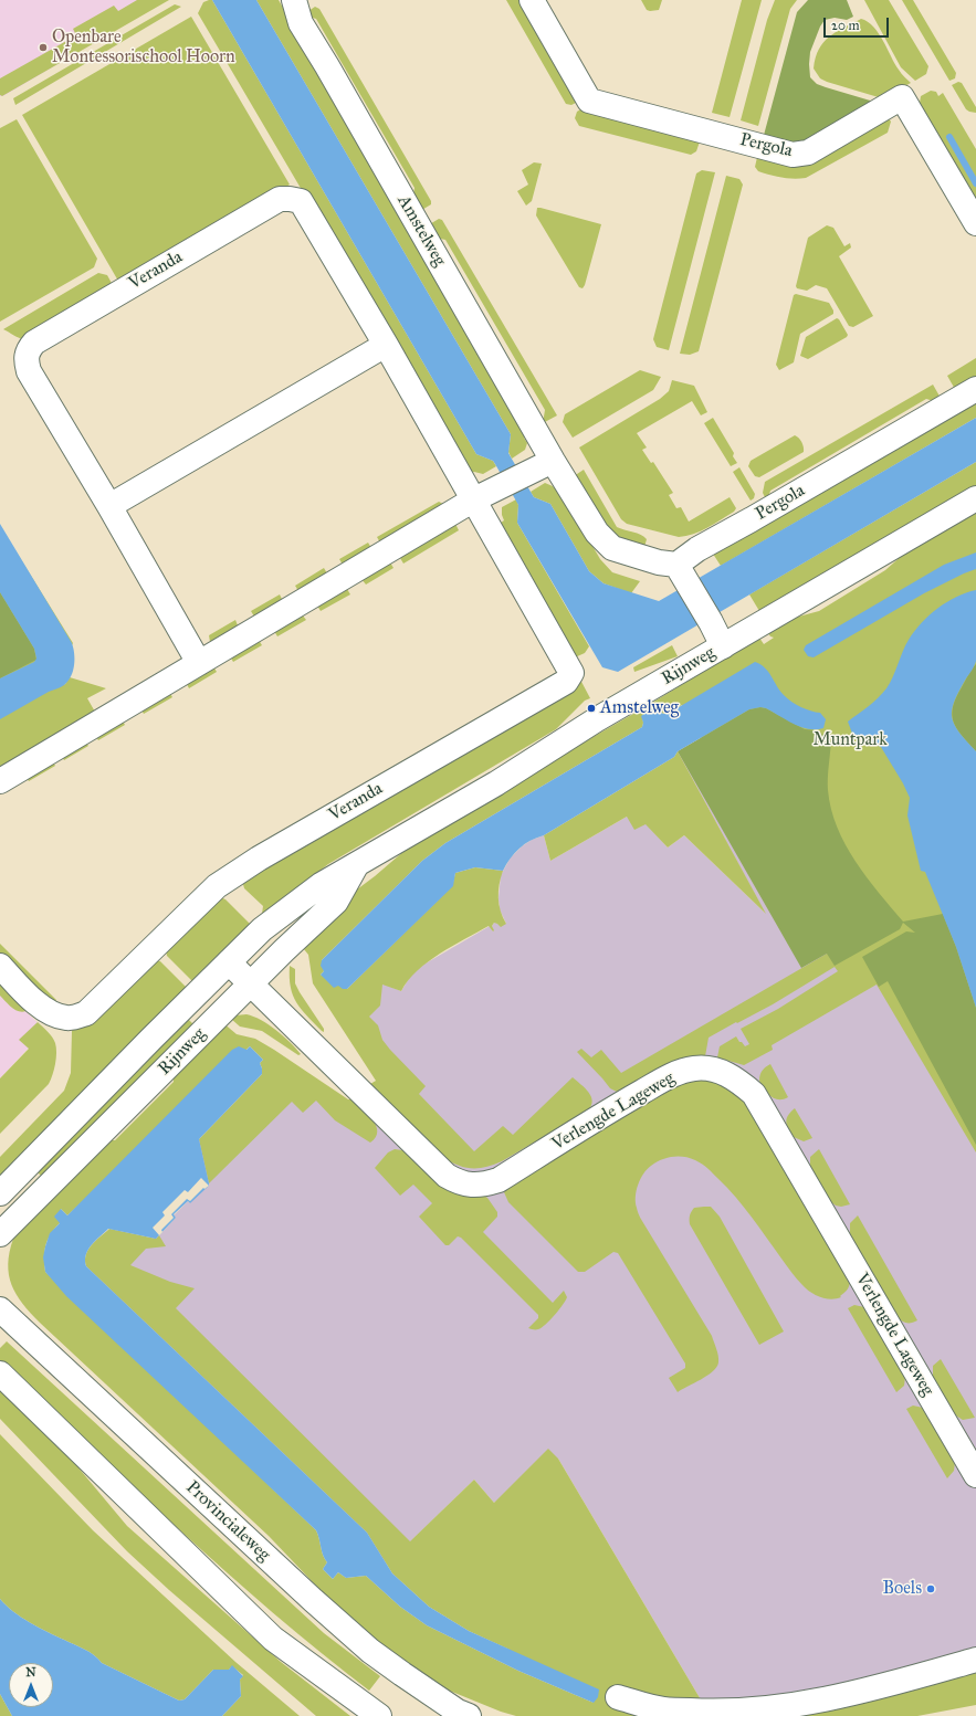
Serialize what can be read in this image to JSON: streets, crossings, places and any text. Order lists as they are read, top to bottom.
{
  "streets": {
    "street": [
      "Pergola",
      "Amstelweg",
      "Veranda",
      "Rijnweg",
      "Verlengde Lageweg",
      "Provincialeweg"
    ]
  },
  "crossings": [
    ["Pergola", "Amstelweg"],
    ["Rijnweg", "Verlengde Lageweg"]
  ],
  "parks": ["Muntpark"],
  "places": ["Openbare Montessorischool Hoorn", "Amstelweg", "Boels"],
  "scale_bar": "20 m",
  "north": "top"
}
